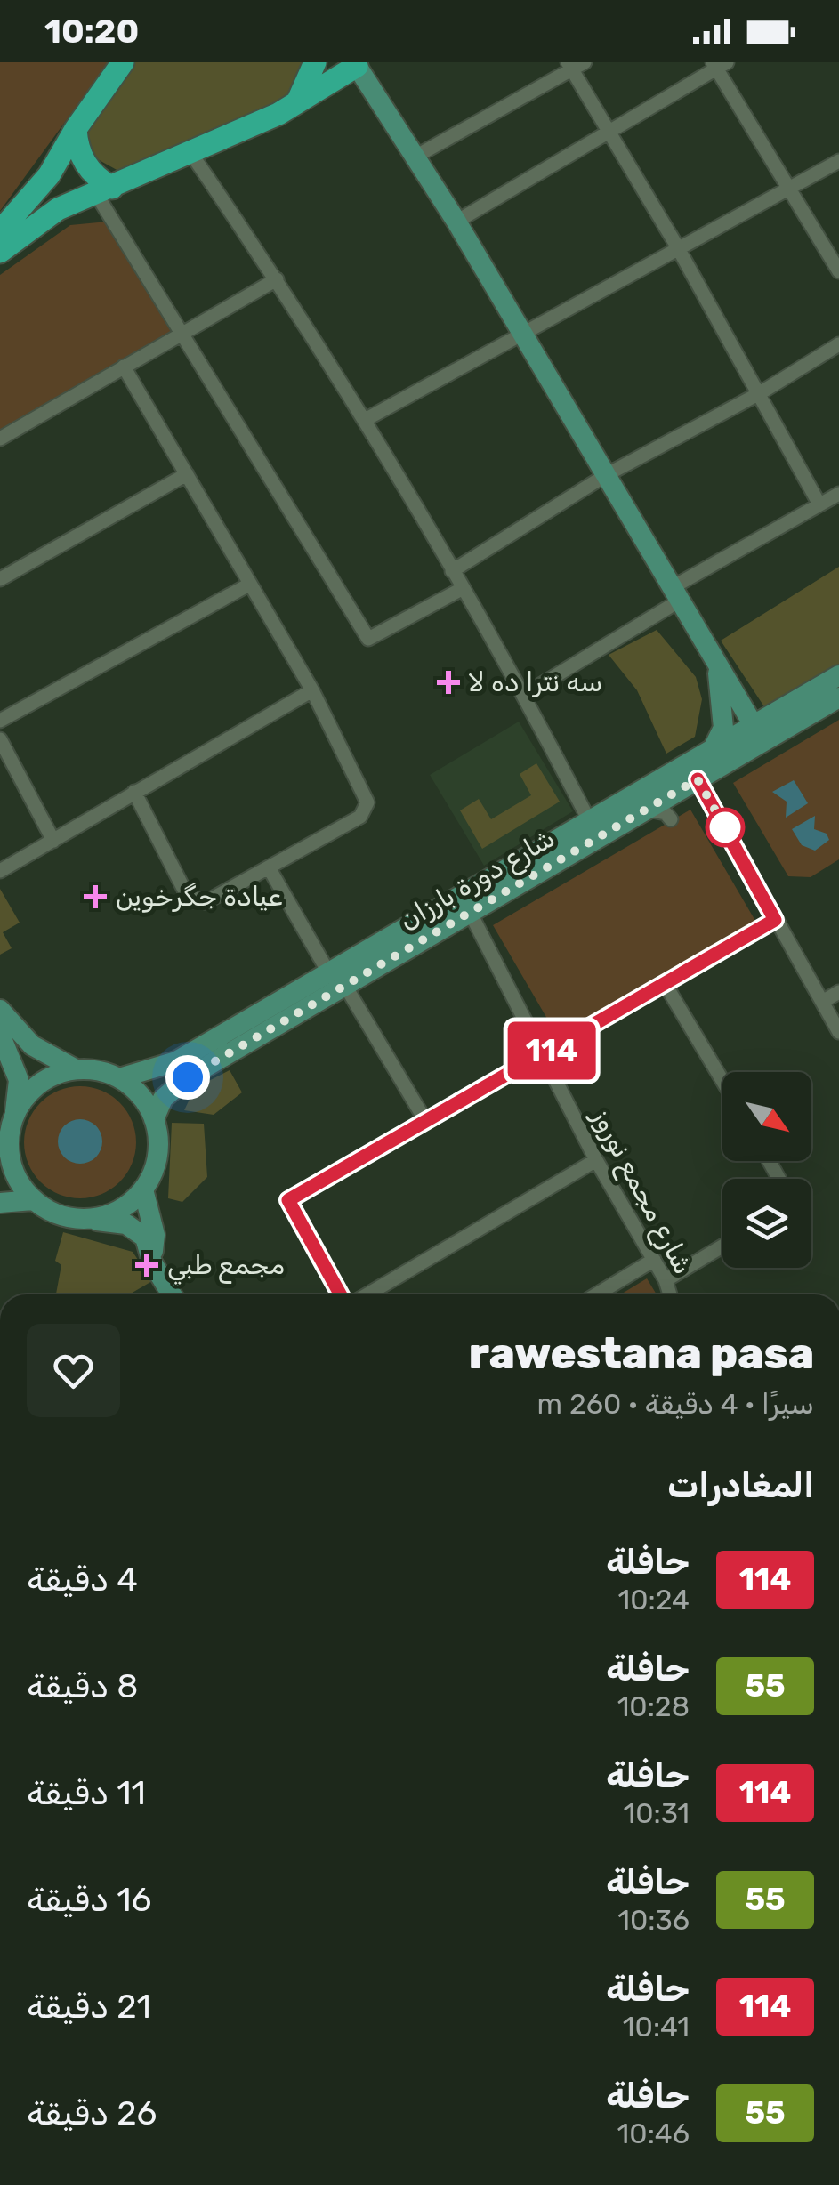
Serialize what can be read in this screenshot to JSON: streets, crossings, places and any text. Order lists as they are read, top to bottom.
{
  "streets": {
    "main road": ["شارع دورة بارزان"],
    "street": ["شارع مجمع نوروز"]
  },
  "crossings": [
    ["شارع دورة بارزان", "شارع مجمع نوروز"]
  ],
  "places": {
    "health": ["سه نترا ده لا", "عيادة جگرخوين", "مجمع طبي"]
  },
  "lines": ["bus line 114"],
  "north": "bottom right",
  "page": {
    "status": "10:20",
    "on_map": "114",
    "heading": [
      ["rawestana pasa", "سيرًا · 4 دقيقة · 260 m"],
      "المغادرات"
    ],
    "list": [
      {
        "mark": "114",
        "name": "حافلة",
        "note": "10:24",
        "value": "4 دقيقة"
      },
      {
        "mark": "55",
        "name": "حافلة",
        "note": "10:28",
        "value": "8 دقيقة"
      },
      {
        "mark": "114",
        "name": "حافلة",
        "note": "10:31",
        "value": "11 دقيقة"
      },
      {
        "mark": "55",
        "name": "حافلة",
        "note": "10:36",
        "value": "16 دقيقة"
      },
      {
        "mark": "114",
        "name": "حافلة",
        "note": "10:41",
        "value": "21 دقيقة"
      },
      {
        "mark": "55",
        "name": "حافلة",
        "note": "10:46",
        "value": "26 دقيقة"
      }
    ]
  }
}
